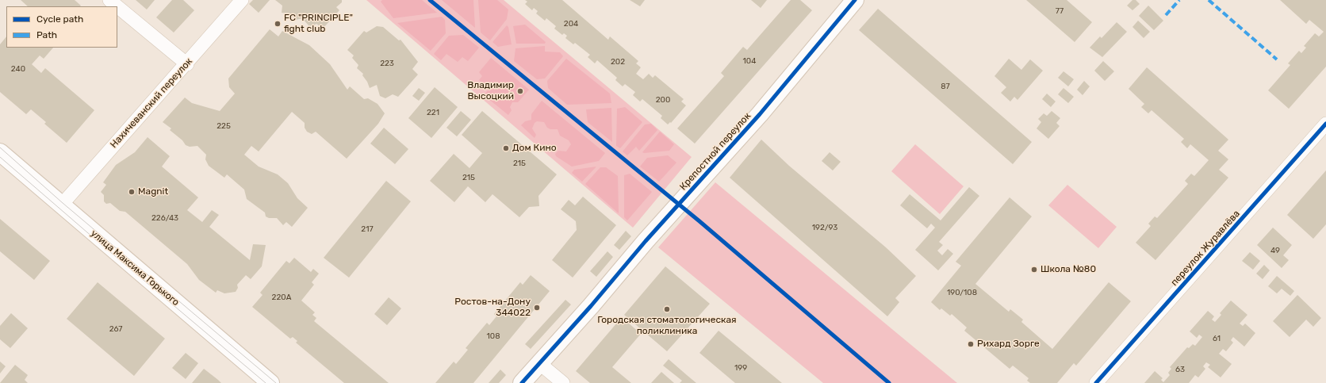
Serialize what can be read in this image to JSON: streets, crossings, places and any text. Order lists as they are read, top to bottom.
{
  "streets": {
    "street": [
      "Нахичеванский переулок",
      "Крепостной переулок",
      "переулок Журавлёва",
      "улица Максима Горького"
    ]
  },
  "crossings": [
    ["Нахичеванский переулок", "улица Максима Горького"]
  ],
  "places": [
    "FC \"PRINCIPLE\" fight club",
    "Владимир Высоцкий",
    "Дом Кино",
    "Magnit",
    "Школа №80",
    "Ростов-на-Дону 344022",
    "Городская стоматологическая поликлиника",
    "Рихард Зорге"
  ],
  "house_numbers": [
    "77",
    "204",
    "104",
    "202",
    "223",
    "240",
    "87",
    "200",
    "221",
    "225",
    "215",
    "215",
    "226/43",
    "192/93",
    "217",
    "49",
    "190/108",
    "220А",
    "267",
    "108",
    "61",
    "199",
    "63"
  ],
  "legend": ["Cycle path", "Path"]
}
